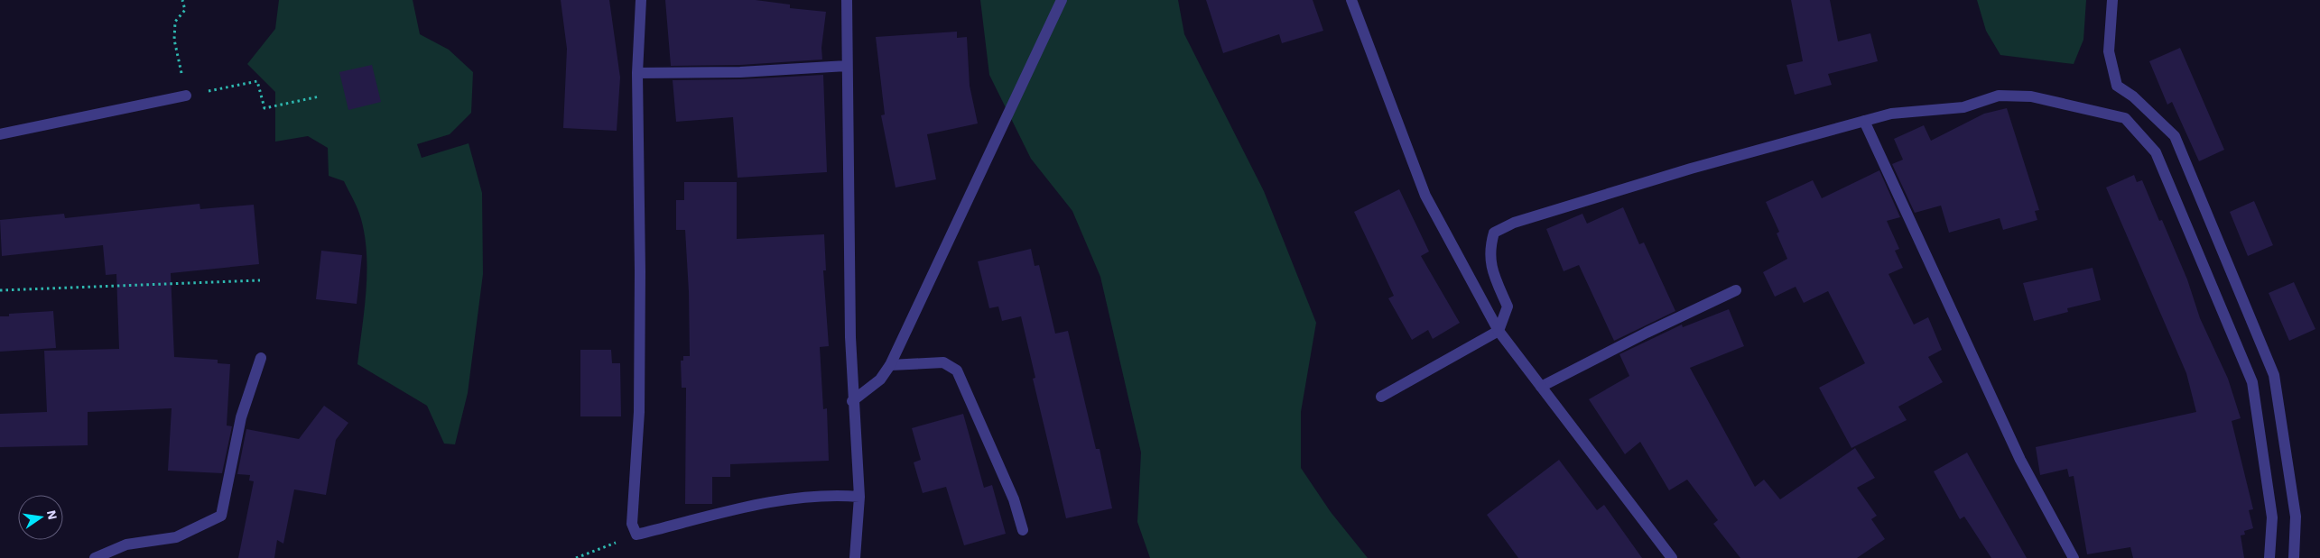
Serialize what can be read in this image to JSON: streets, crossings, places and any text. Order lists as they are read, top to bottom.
{
  "north": "right"
}
